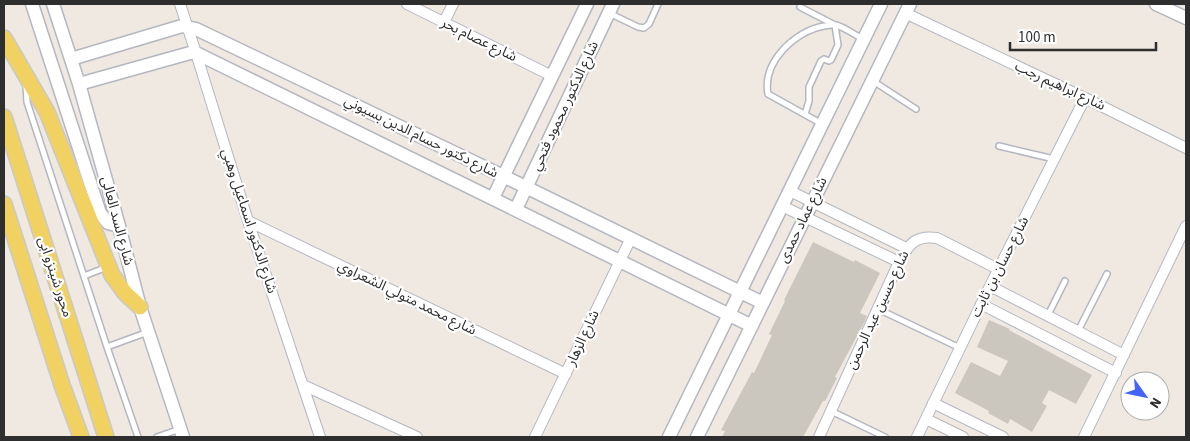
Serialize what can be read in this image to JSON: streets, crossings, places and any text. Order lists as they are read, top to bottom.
{
  "streets": {
    "main road": ["محور شينزو ابى"],
    "street": [
      "شارع عصام بحر",
      "شارع ابراهيم رجب",
      "شارع الدكتور محمود فتحي",
      "شارع دكتور حسام الدين بسيوني",
      "شارع عماد حمدى",
      "شارع السد العالى",
      "شارع الدكتور اسماعيل وهبي",
      "شارع حسان بن ثابت",
      "شارع محمد متولي الشعراوي",
      "شارع حسين عبد الرحمن",
      "شارع الزهار"
    ]
  },
  "crossings": [
    ["شارع عصام بحر", "شارع الدكتور محمود فتحي"],
    ["شارع ابراهيم رجب", "شارع عماد حمدى"],
    ["شارع ابراهيم رجب", "شارع حسان بن ثابت"],
    ["شارع الدكتور محمود فتحي", "شارع دكتور حسام الدين بسيوني"],
    ["شارع دكتور حسام الدين بسيوني", "شارع عماد حمدى"],
    ["شارع دكتور حسام الدين بسيوني", "شارع الدكتور اسماعيل وهبي"],
    ["شارع دكتور حسام الدين بسيوني", "شارع الزهار"],
    ["شارع الدكتور اسماعيل وهبي", "شارع محمد متولي الشعراوي"],
    ["شارع حسان بن ثابت", "شارع حسين عبد الرحمن"],
    ["شارع محمد متولي الشعراوي", "شارع الزهار"]
  ],
  "scale_bar": "100 m",
  "north": "bottom right"
}
